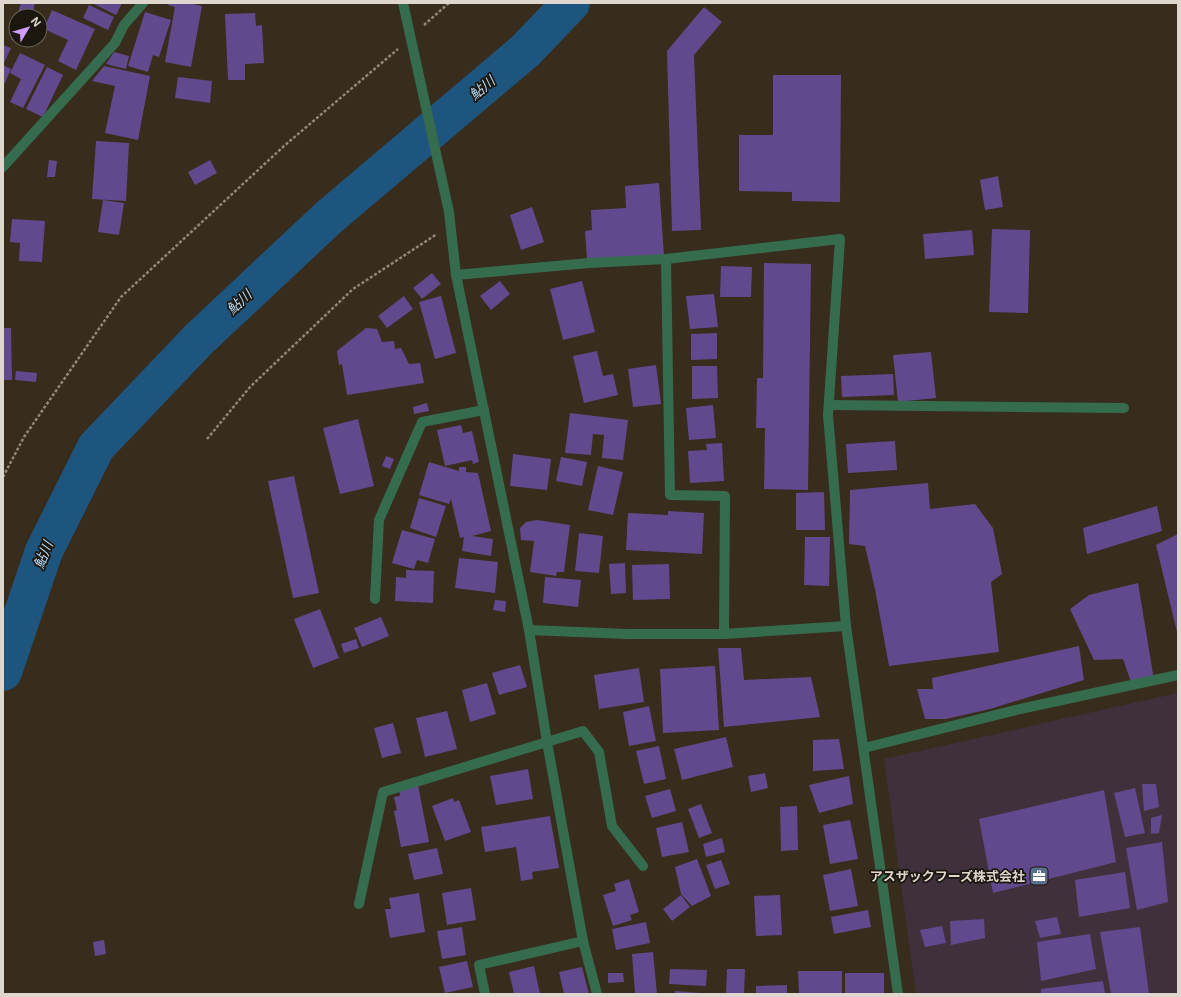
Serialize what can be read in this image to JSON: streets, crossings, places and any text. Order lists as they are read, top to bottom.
{
  "water": ["鮎川"],
  "places": {
    "office": ["アスザックフーズ株式会社"]
  },
  "north": "top right"
}
